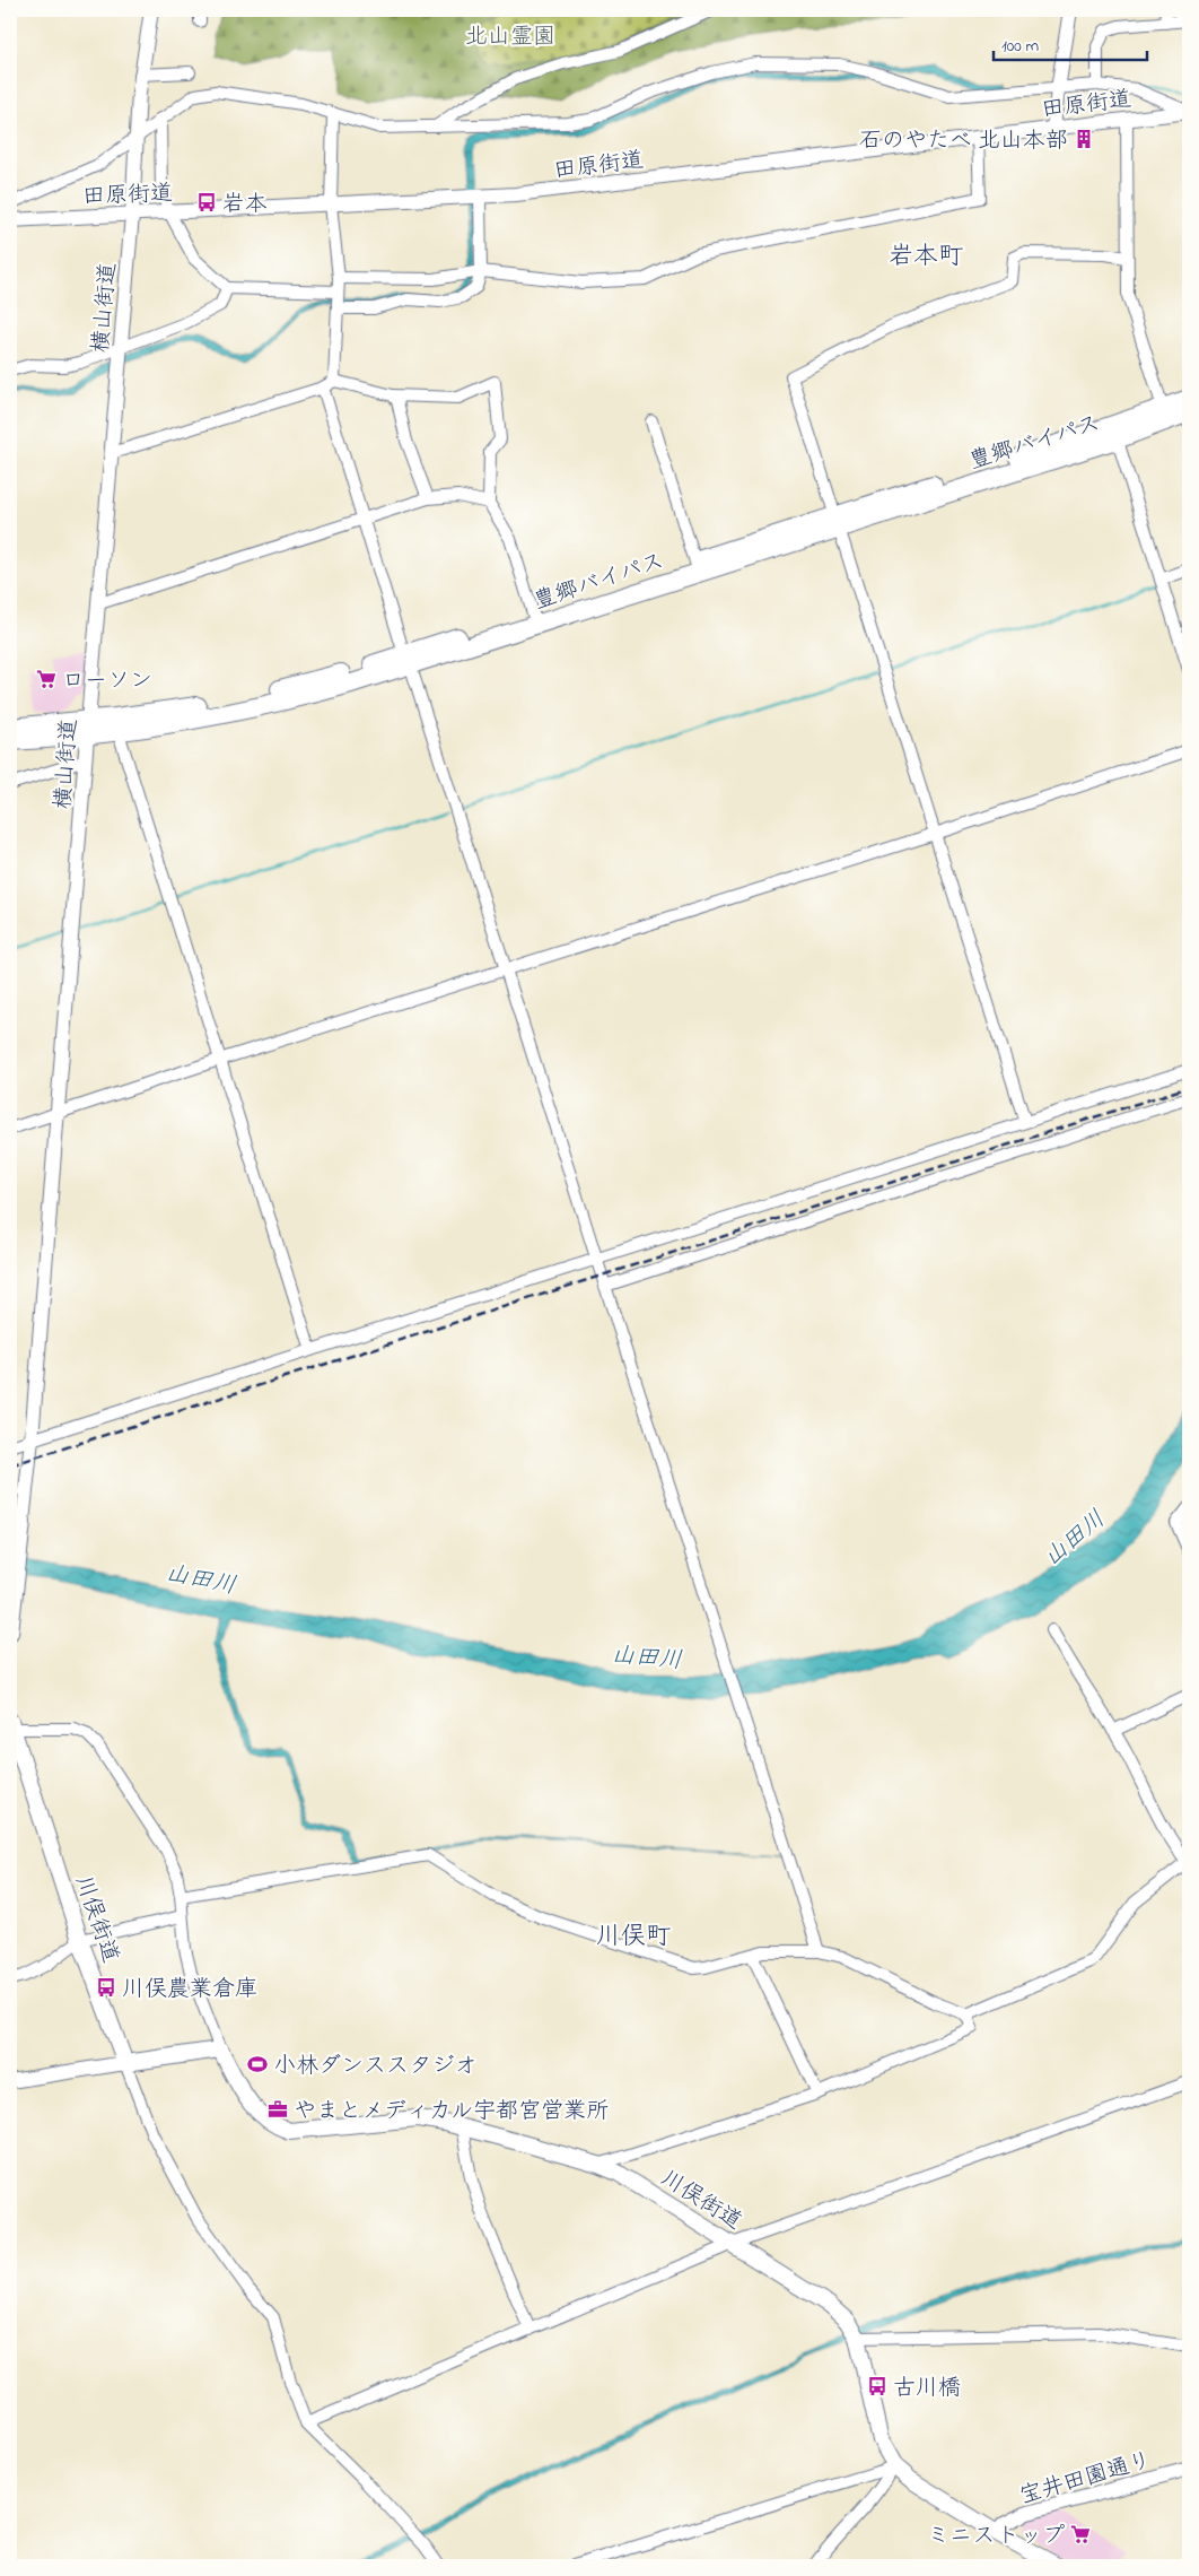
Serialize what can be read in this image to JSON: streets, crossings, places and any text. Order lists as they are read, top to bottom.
{
  "streets": {
    "main road": ["豊郷バイパス", "川俣街道"],
    "street": ["田原街道", "横山街道", "宝井田園通り"]
  },
  "crossings": [
    ["田原街道", "横山街道"],
    ["横山街道", "豊郷バイパス"],
    ["川俣街道", "宝井田園通り"]
  ],
  "districts": ["岩本町", "川俣町"],
  "water": ["山田川"],
  "parks": ["北山霊園"],
  "places": {
    "building": ["石のやたべ 北山本部"],
    "bus stop": ["岩本", "川俣農業倉庫", "古川橋"],
    "supermarket": ["ローソン", "ミニストップ"],
    "sports": ["小林ダンススタジオ"],
    "office": ["やまとメディカル宇都宮営業所"]
  },
  "scale_bar": "100 m"
}
